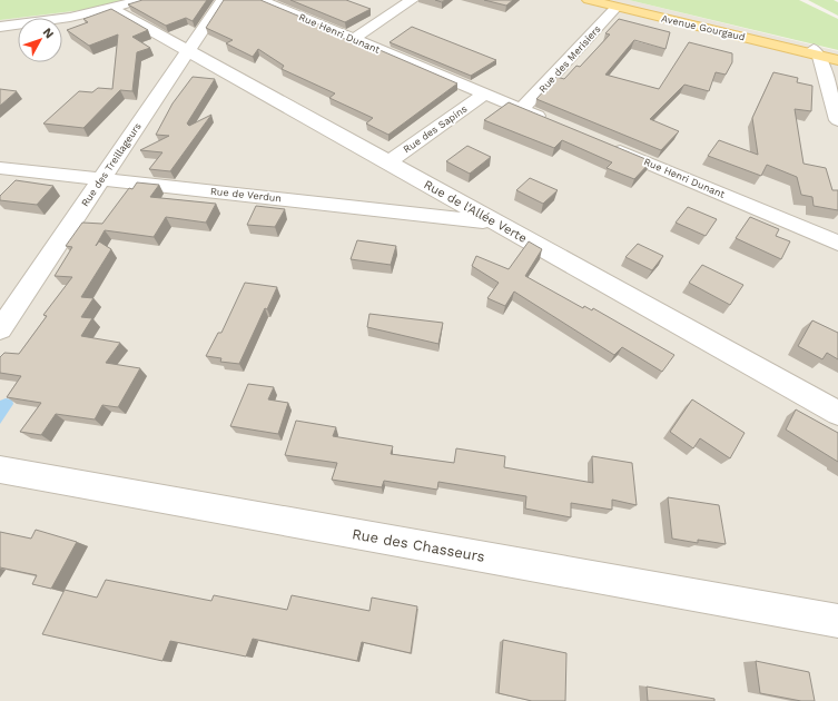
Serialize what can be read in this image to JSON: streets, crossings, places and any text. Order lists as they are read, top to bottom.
{
  "streets": {
    "main road": ["Avenue Gourgaud"],
    "street": [
      "Rue Henri Dunant",
      "Rue des Merisiers",
      "Rue des Sapins",
      "Rue des Treillageurs",
      "Rue de Verdun",
      "Rue de l'Allée Verte",
      "Rue des Chasseurs"
    ]
  },
  "crossings": [
    ["Avenue Gourgaud", "Rue des Merisiers"],
    ["Rue Henri Dunant", "Rue des Merisiers"],
    ["Rue Henri Dunant", "Rue des Sapins"],
    ["Rue des Sapins", "Rue de l'Allée Verte"],
    ["Rue des Treillageurs", "Rue de Verdun"],
    ["Rue des Treillageurs", "Rue de l'Allée Verte"],
    ["Rue de Verdun", "Rue de l'Allée Verte"]
  ],
  "north": "top right"
}
